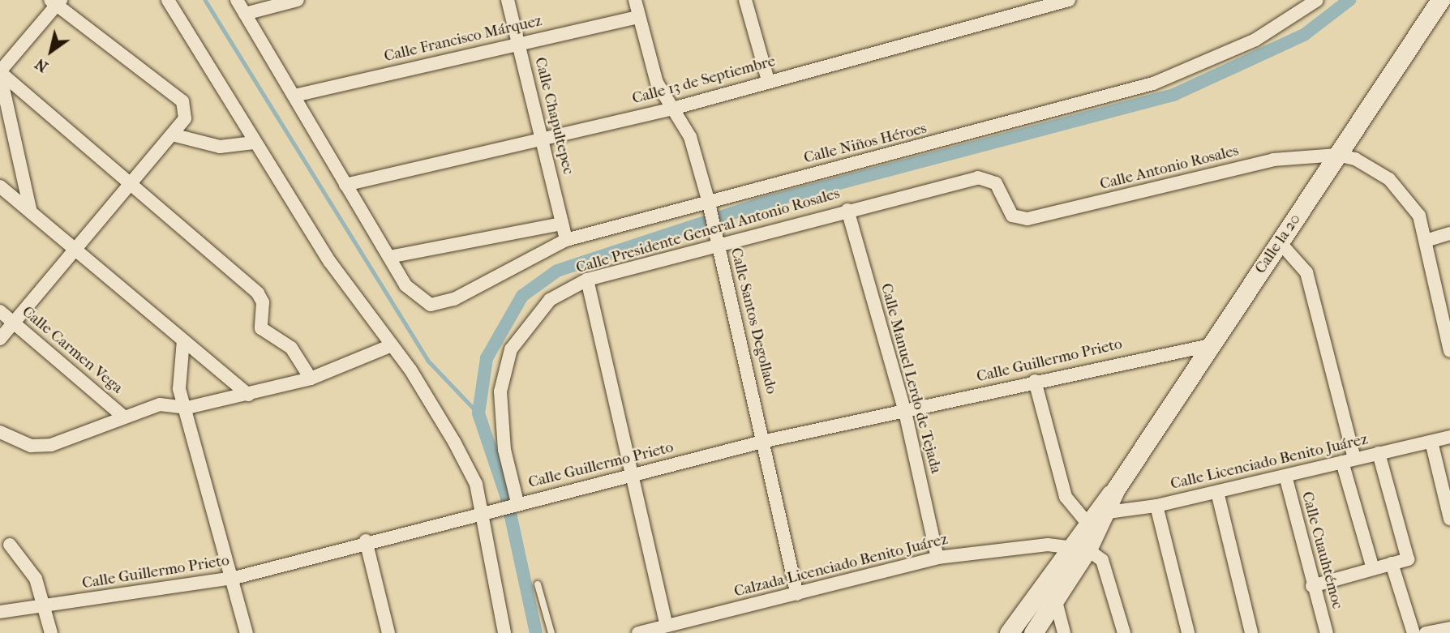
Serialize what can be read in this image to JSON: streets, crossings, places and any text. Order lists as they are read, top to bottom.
{
  "streets": {
    "street": [
      "Calle Francisco Márquez",
      "Calle 13 de Septiembre",
      "Calle Chapultepec",
      "Calle Niños Héroes",
      "Calle Antonio Rosales",
      "Calle Presidente General Antonio Rosales",
      "Calle la 20",
      "Calle Santos Degollado",
      "Calle Carmen Vega",
      "Calle Guillermo Prieto",
      "Calle Manuel Lerdo de Tejada",
      "Calle Licenciado Benito Juárez",
      "Calle Cuauhtémoc",
      "Calzada Licenciado Benito Juárez"
    ]
  },
  "crossings": [
    ["Calle Francisco Márquez", "Calle Chapultepec"],
    ["Calle Francisco Márquez", "Calle Santos Degollado"],
    ["Calle 13 de Septiembre", "Calle Chapultepec"],
    ["Calle 13 de Septiembre", "Calle Santos Degollado"],
    ["Calle Chapultepec", "Calle Niños Héroes"],
    ["Calle Niños Héroes", "Calle Santos Degollado"],
    ["Calle Antonio Rosales", "Calle Presidente General Antonio Rosales"],
    ["Calle Antonio Rosales", "Calle la 20"],
    ["Calle Presidente General Antonio Rosales", "Calle Santos Degollado"],
    ["Calle Presidente General Antonio Rosales", "Calle Guillermo Prieto"],
    ["Calle Presidente General Antonio Rosales", "Calle Manuel Lerdo de Tejada"],
    ["Calle la 20", "Calle Guillermo Prieto"],
    ["Calle la 20", "Calle Licenciado Benito Juárez"],
    ["Calle la 20", "Calzada Licenciado Benito Juárez"],
    ["Calle Santos Degollado", "Calle Guillermo Prieto"],
    ["Calle Santos Degollado", "Calzada Licenciado Benito Juárez"],
    ["Calle Guillermo Prieto", "Calle Manuel Lerdo de Tejada"],
    ["Calle Manuel Lerdo de Tejada", "Calzada Licenciado Benito Juárez"],
    ["Calle Licenciado Benito Juárez", "Calle Cuauhtémoc"]
  ],
  "north": "bottom left"
}
